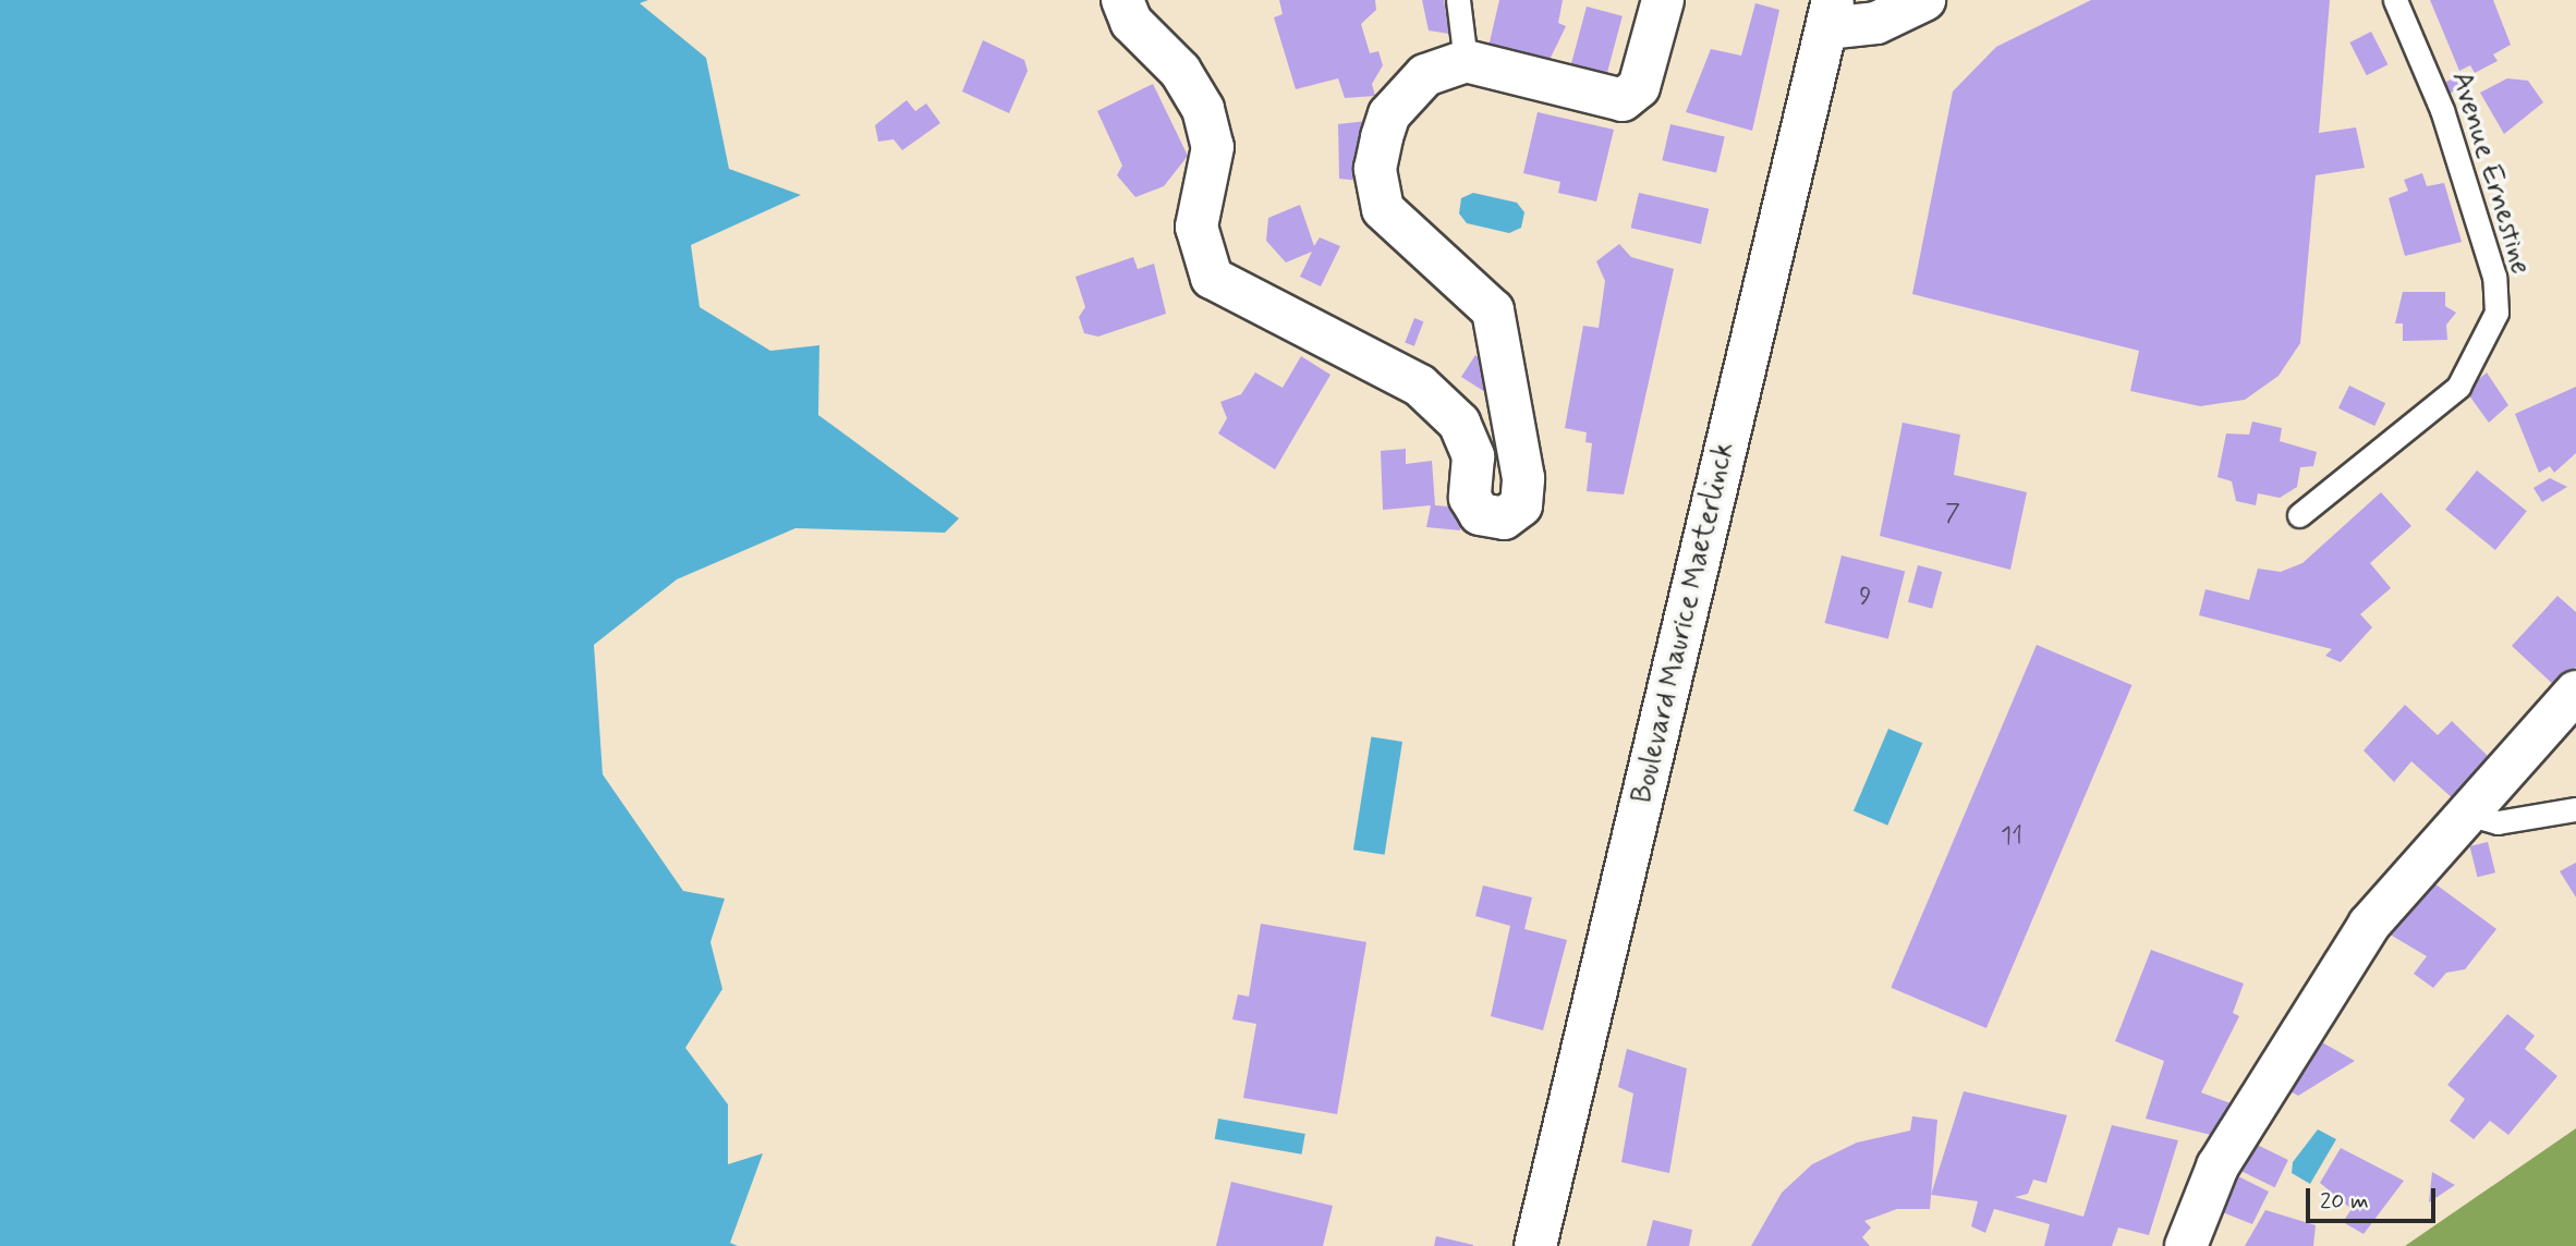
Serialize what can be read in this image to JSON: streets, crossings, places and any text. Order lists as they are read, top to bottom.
{
  "streets": {
    "street": ["Boulevard Maurice Maeterlinck"],
    "lane": ["Avenue Ernestine"]
  },
  "house_numbers": ["7", "9", "11"],
  "scale_bar": "20 m"
}
